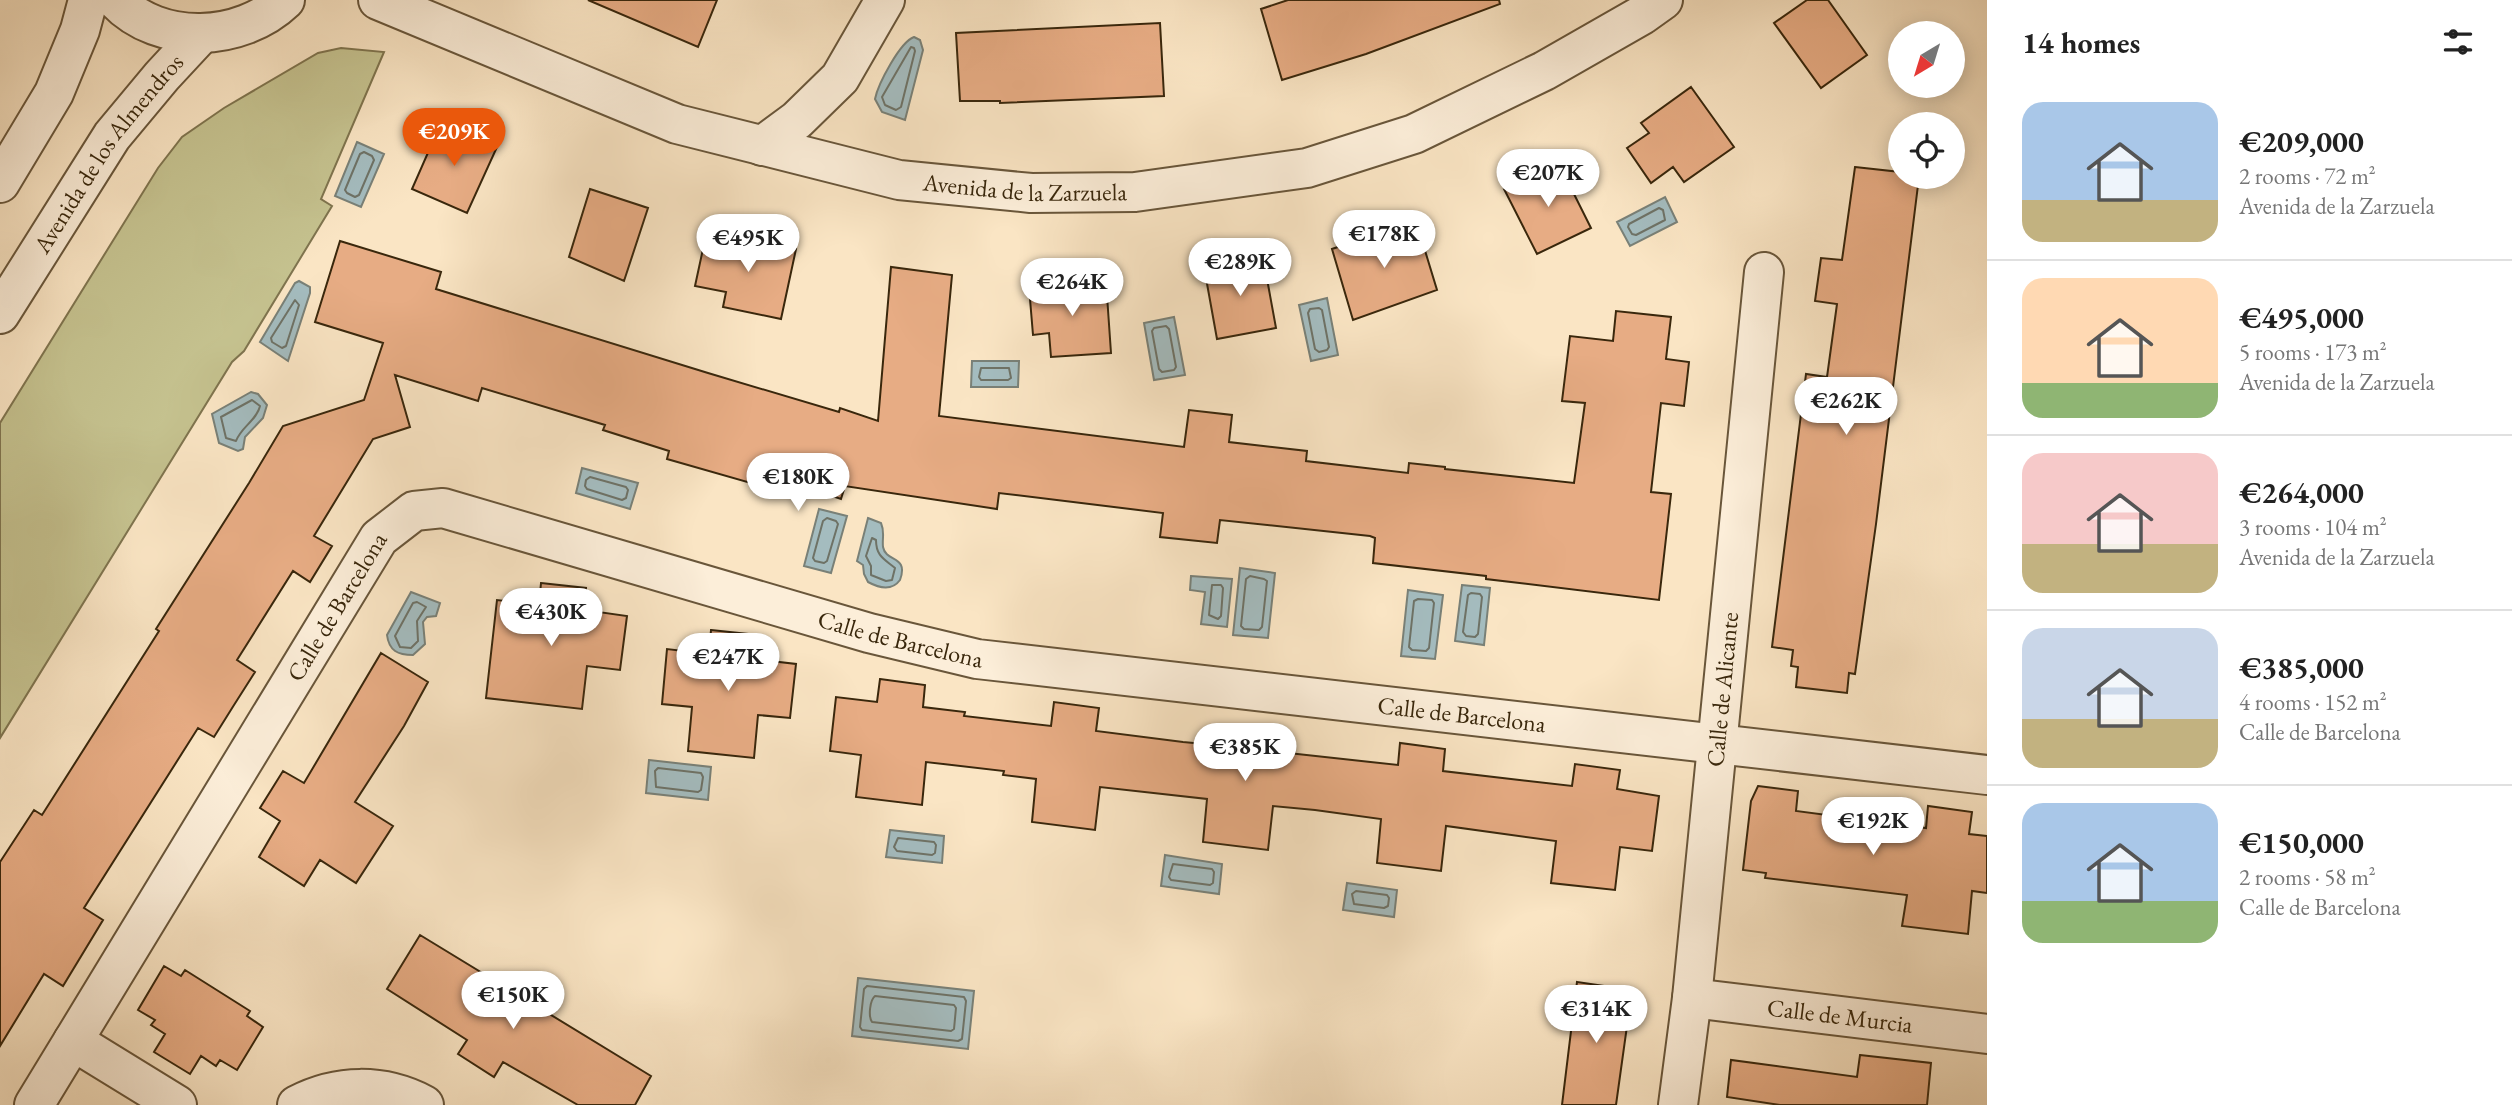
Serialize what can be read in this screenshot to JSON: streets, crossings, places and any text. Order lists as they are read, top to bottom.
{
  "streets": {
    "street": [
      "Avenida de los Almendros",
      "Avenida de la Zarzuela",
      "Calle de Barcelona",
      "Calle de Alicante",
      "Calle de Murcia"
    ]
  },
  "crossings": [
    ["Calle de Barcelona", "Calle de Alicante"],
    ["Calle de Alicante", "Calle de Murcia"]
  ],
  "north": "bottom left",
  "page": {
    "heading": "14 homes",
    "list": [
      {
        "name": "€209,000",
        "note": "2 rooms · 72 m² · Avenida de la Zarzuela"
      },
      {
        "name": "€495,000",
        "note": "5 rooms · 173 m² · Avenida de la Zarzuela"
      },
      {
        "name": "€264,000",
        "note": "3 rooms · 104 m² · Avenida de la Zarzuela"
      },
      {
        "name": "€385,000",
        "note": "4 rooms · 152 m² · Calle de Barcelona"
      },
      {
        "name": "€150,000",
        "note": "2 rooms · 58 m² · Calle de Barcelona"
      }
    ],
    "price": [
      "€209K",
      "€207K",
      "€178K",
      "€495K",
      "€289K",
      "€264K",
      "€262K",
      "€180K",
      "€430K",
      "€247K",
      "€385K",
      "€192K",
      "€150K",
      "€314K"
    ]
  }
}
